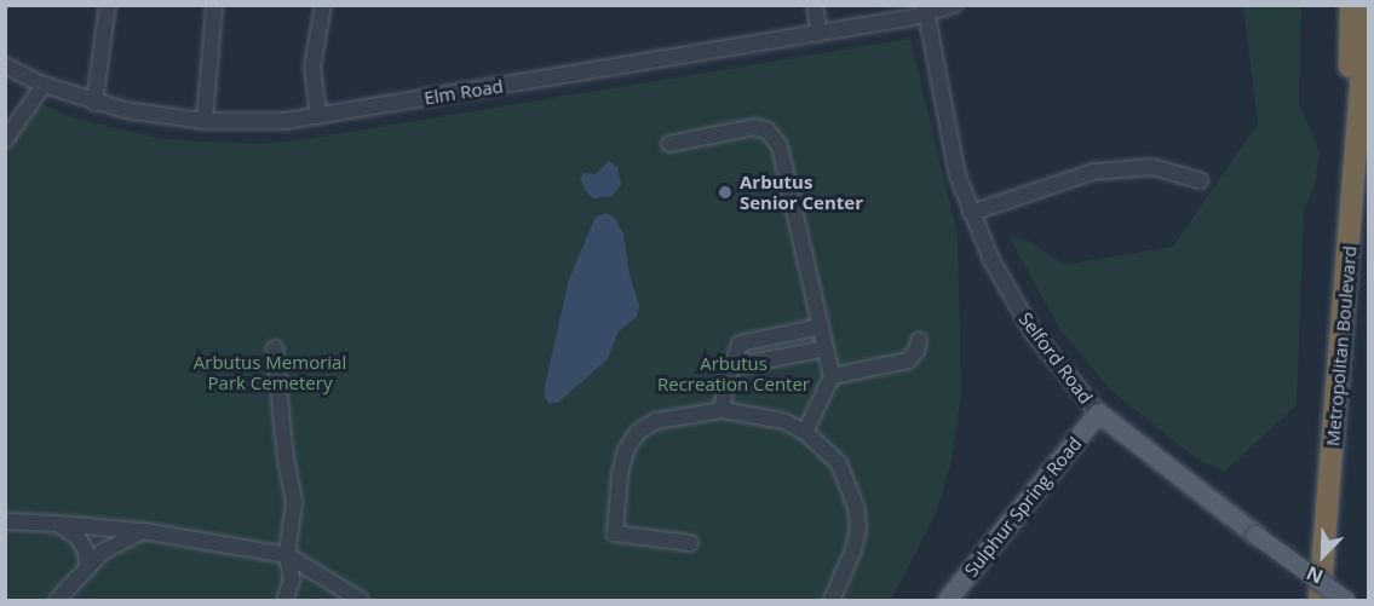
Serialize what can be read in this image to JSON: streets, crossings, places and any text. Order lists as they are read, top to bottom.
{
  "streets": {
    "highway": ["Metropolitan Boulevard"],
    "main road": ["Selford Road", "Sulphur Spring Road"],
    "street": ["Elm Road"]
  },
  "crossings": [
    ["Elm Road", "Selford Road"],
    ["Selford Road", "Sulphur Spring Road"]
  ],
  "parks": ["Arbutus Memorial Park Cemetery", "Arbutus Recreation Center"],
  "places": ["Arbutus Senior Center"],
  "north": "bottom left"
}
